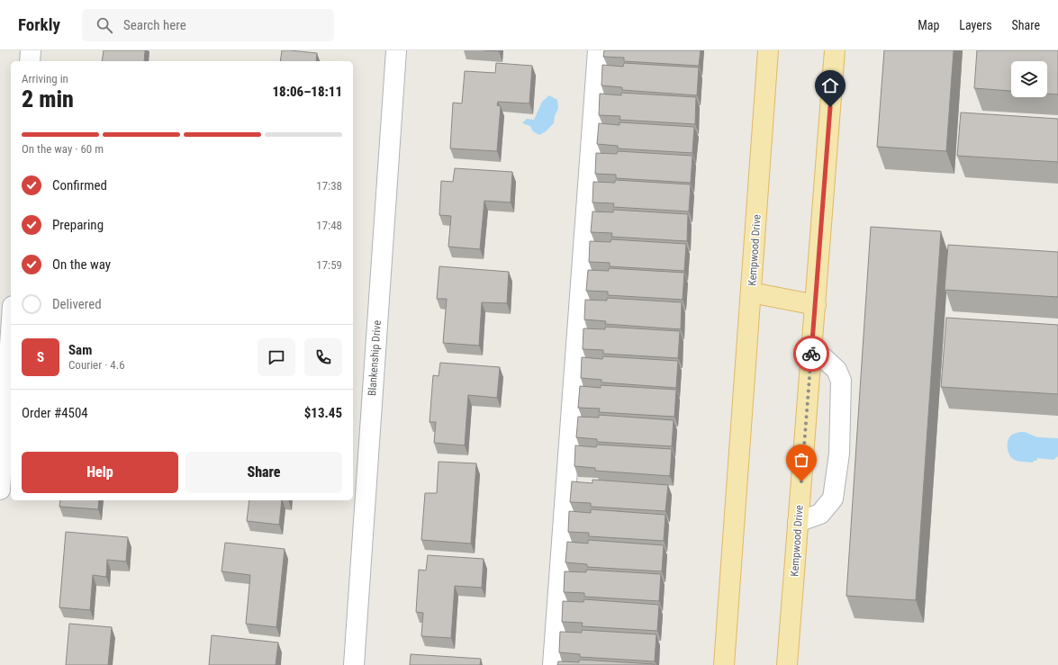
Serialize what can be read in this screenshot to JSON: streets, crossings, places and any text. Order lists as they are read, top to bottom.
{
  "streets": {
    "main road": ["Kempwood Drive"],
    "street": ["Blankenship Drive"]
  },
  "page": {
    "header": "Forkly",
    "search": "Search here",
    "nav": ["Map", "Layers", "Share"],
    "heading": ["2 min", "Arriving in", "18:06–18:11"],
    "panel": [
      "Sam",
      "Courier · 4.6",
      "Order #4504",
      "$13.45"
    ],
    "bar": "On the way · 60 m",
    "list": [
      ["Confirmed", "17:38"],
      ["Preparing", "17:48"],
      ["On the way", "17:59"],
      "Delivered"
    ],
    "round": "S",
    "buttons": ["Help", "Share"]
  }
}
